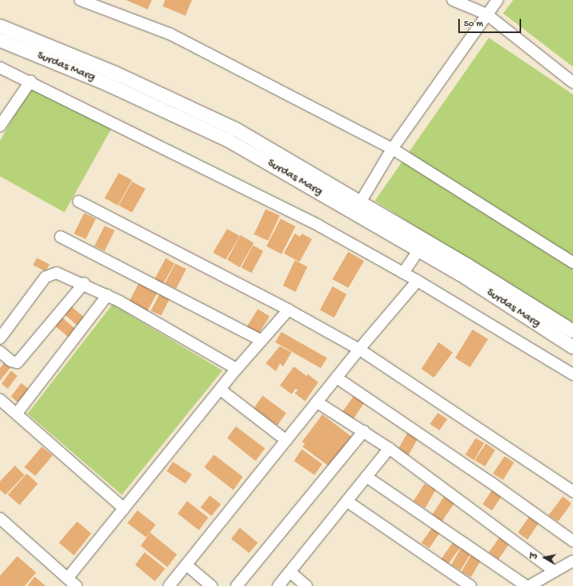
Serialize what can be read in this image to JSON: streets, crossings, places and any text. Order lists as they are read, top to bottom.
{
  "streets": {
    "main road": ["Surdas Marg"]
  },
  "scale_bar": "50 m",
  "north": "left"
}
